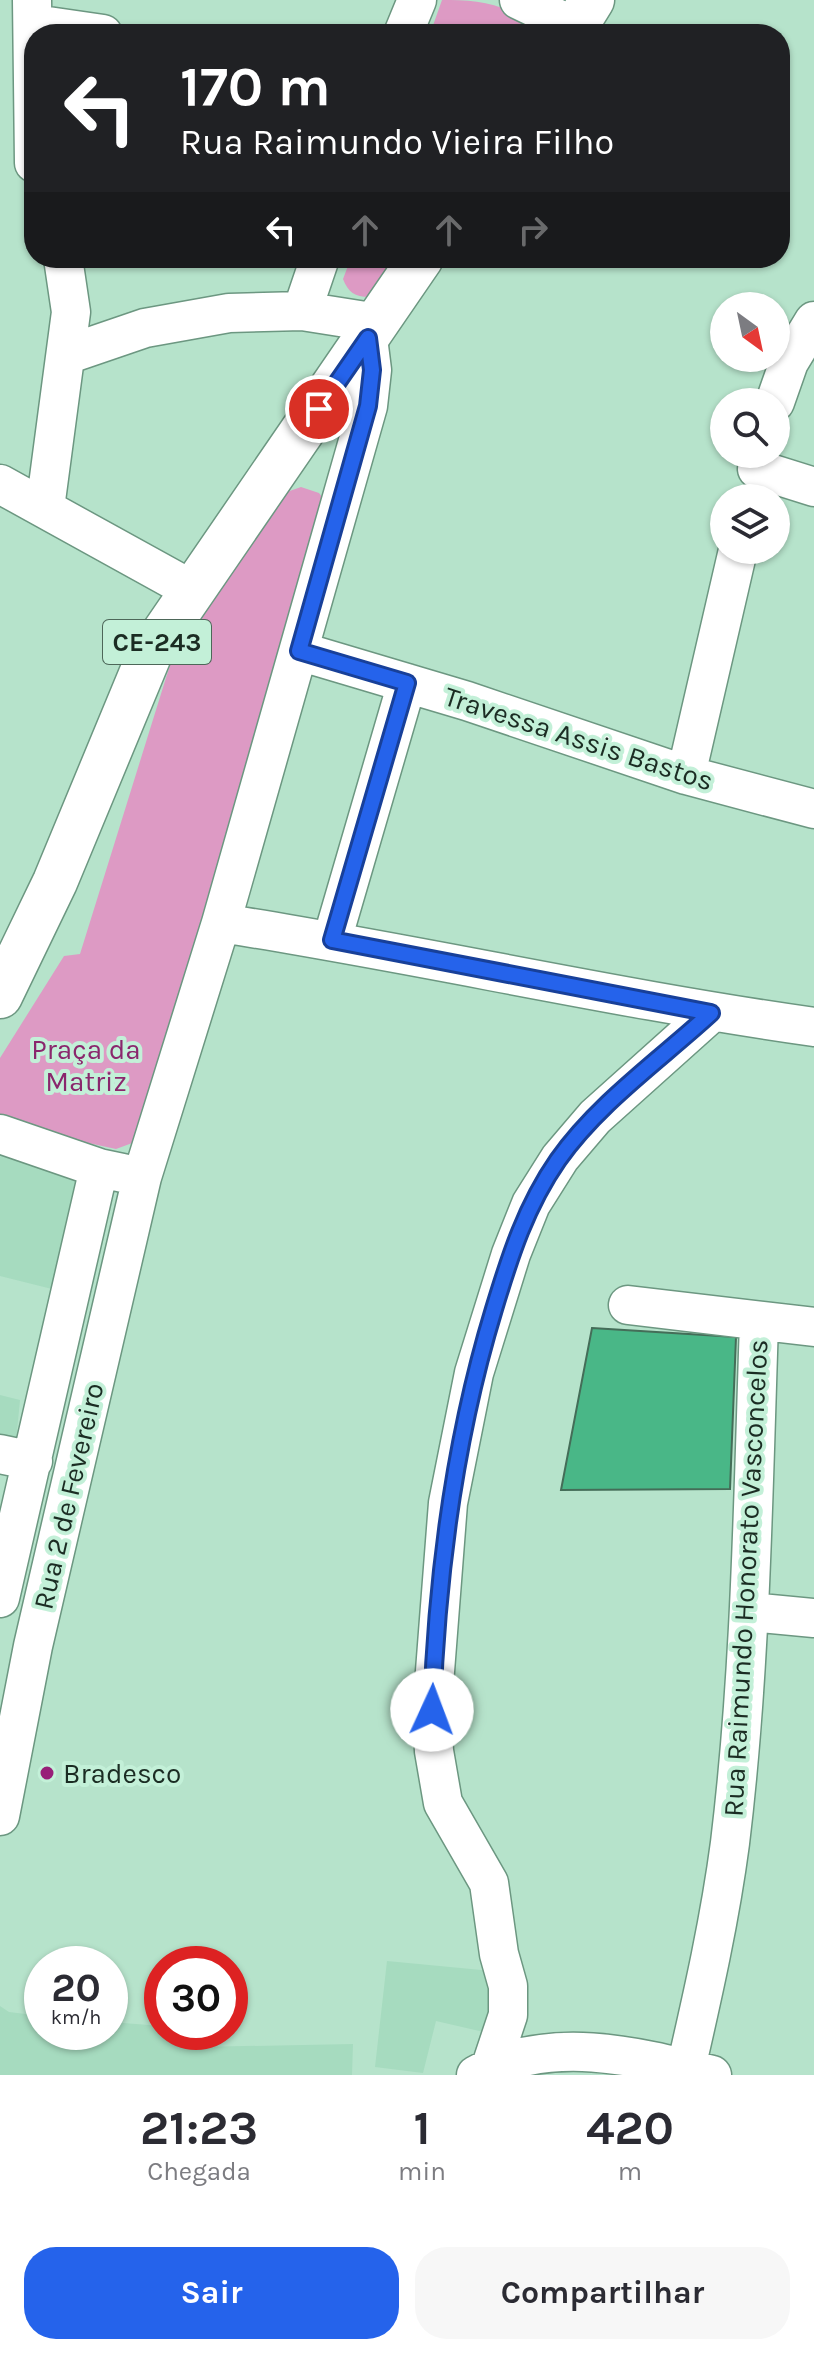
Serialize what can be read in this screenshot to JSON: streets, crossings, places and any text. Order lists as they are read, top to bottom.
{
  "streets": {
    "main road": ["CE-243"],
    "street": ["Travessa Assis Bastos", "Rua 2 de Fevereiro", "Rua Raimundo Honorato Vasconcelos"]
  },
  "crossings": [
    ["CE-243", "Rua 2 de Fevereiro"],
    ["Travessa Assis Bastos", "Rua 2 de Fevereiro"]
  ],
  "parks": ["Praça da Matriz"],
  "places": ["Bradesco"],
  "north": "bottom right",
  "page": {
    "turn": ["170 m", "Rua Raimundo Vieira Filho"],
    "speed": "20 km/h",
    "limit": "30",
    "eta": [
      "21:23",
      "Chegada",
      "1",
      "min",
      "420",
      "m"
    ],
    "buttons": ["Sair", "Compartilhar"]
  }
}
